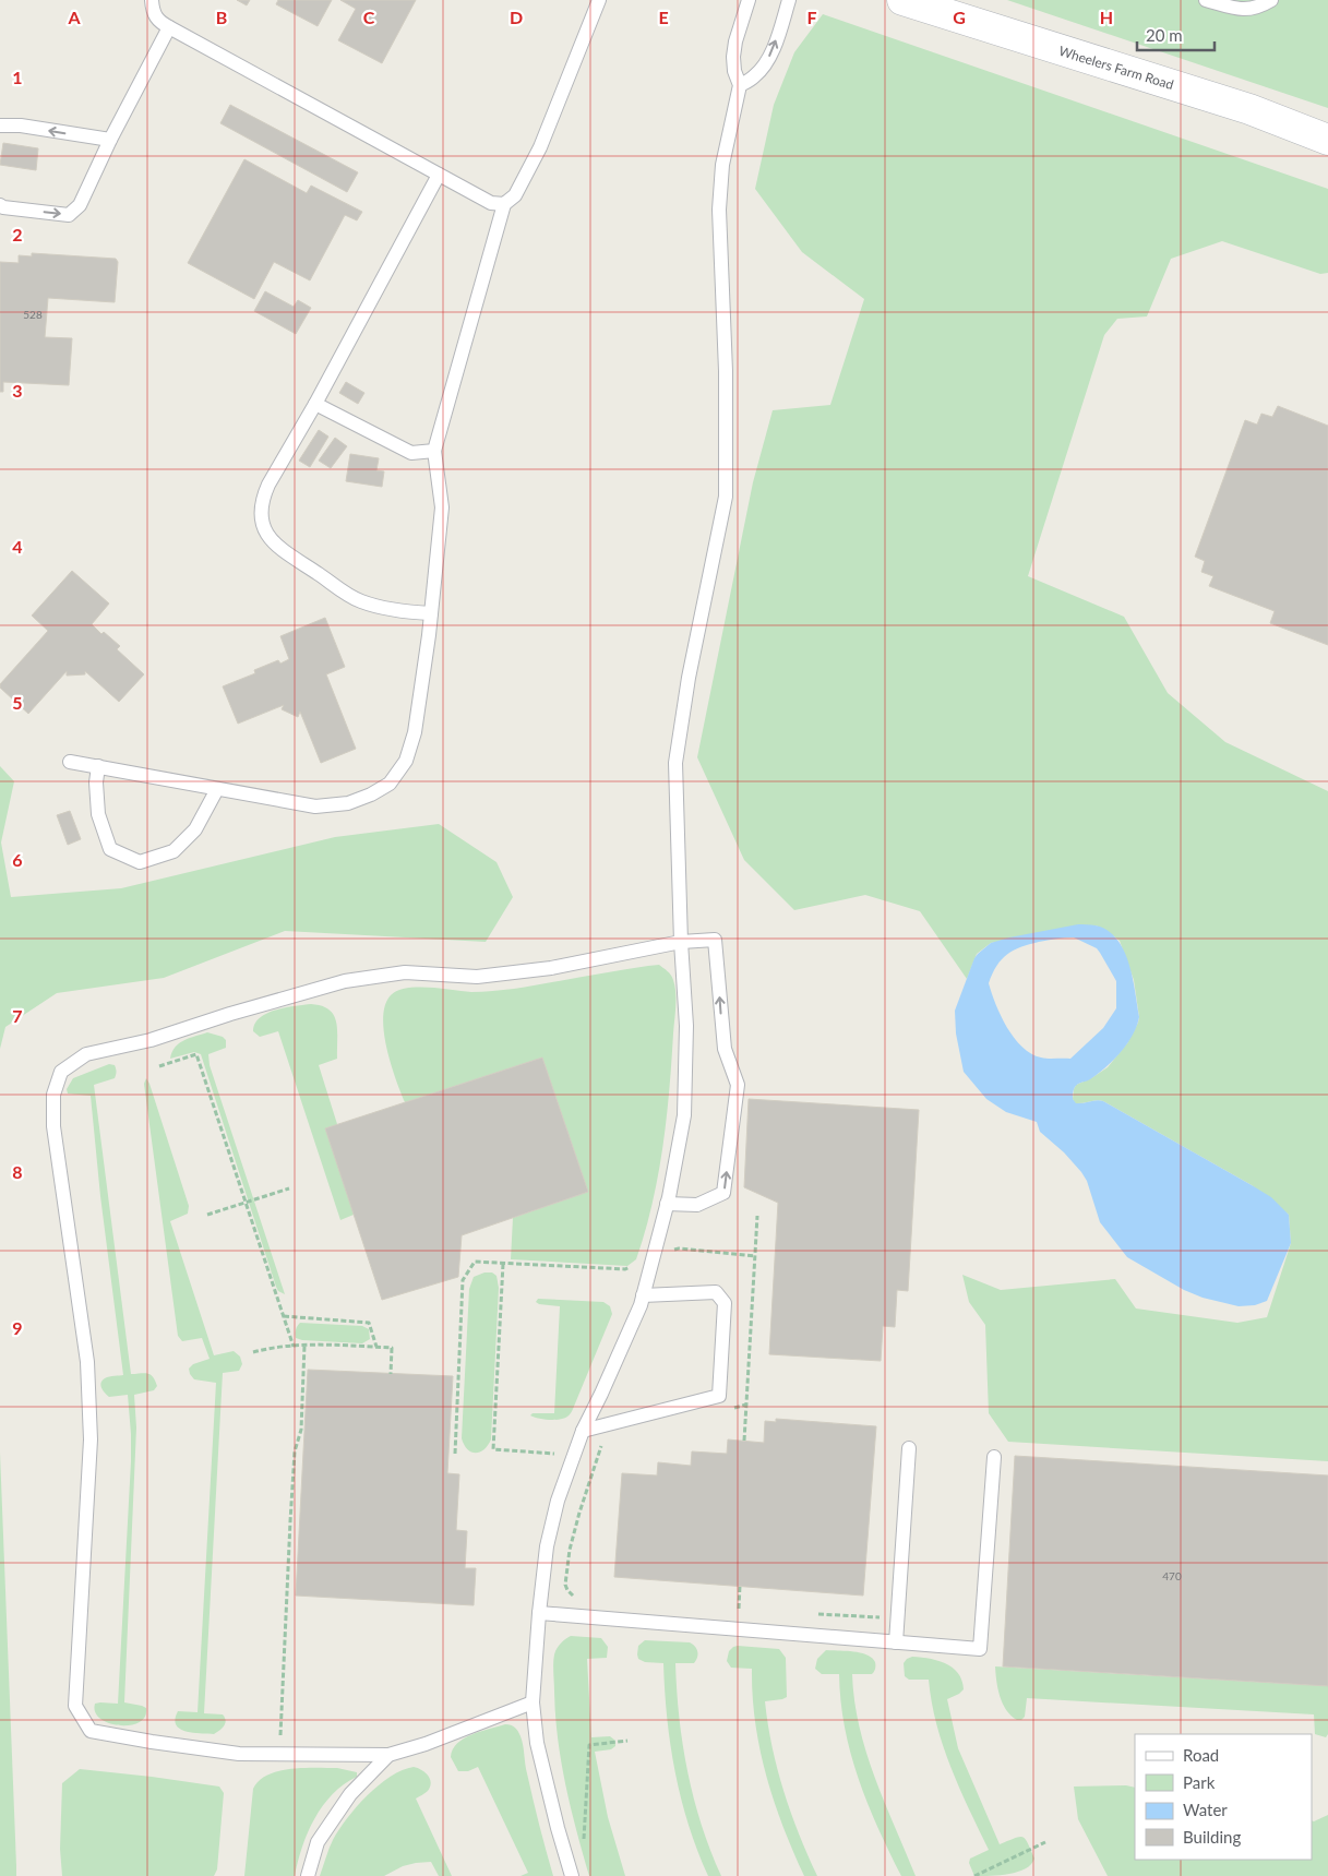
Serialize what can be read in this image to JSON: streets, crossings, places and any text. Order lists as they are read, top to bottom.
{
  "streets": {
    "main road": ["Wheelers Farm Road"]
  },
  "house_numbers": ["528", "470"],
  "legend": [
    "Road",
    "Park",
    "Water",
    "Building"
  ],
  "scale_bar": "20 m",
  "grid": {
    "columns": [
      "A",
      "B",
      "C",
      "D",
      "E",
      "F",
      "G",
      "H"
    ],
    "rows": [
      "1",
      "2",
      "3",
      "4",
      "5",
      "6",
      "7",
      "8",
      "9"
    ]
  }
}
